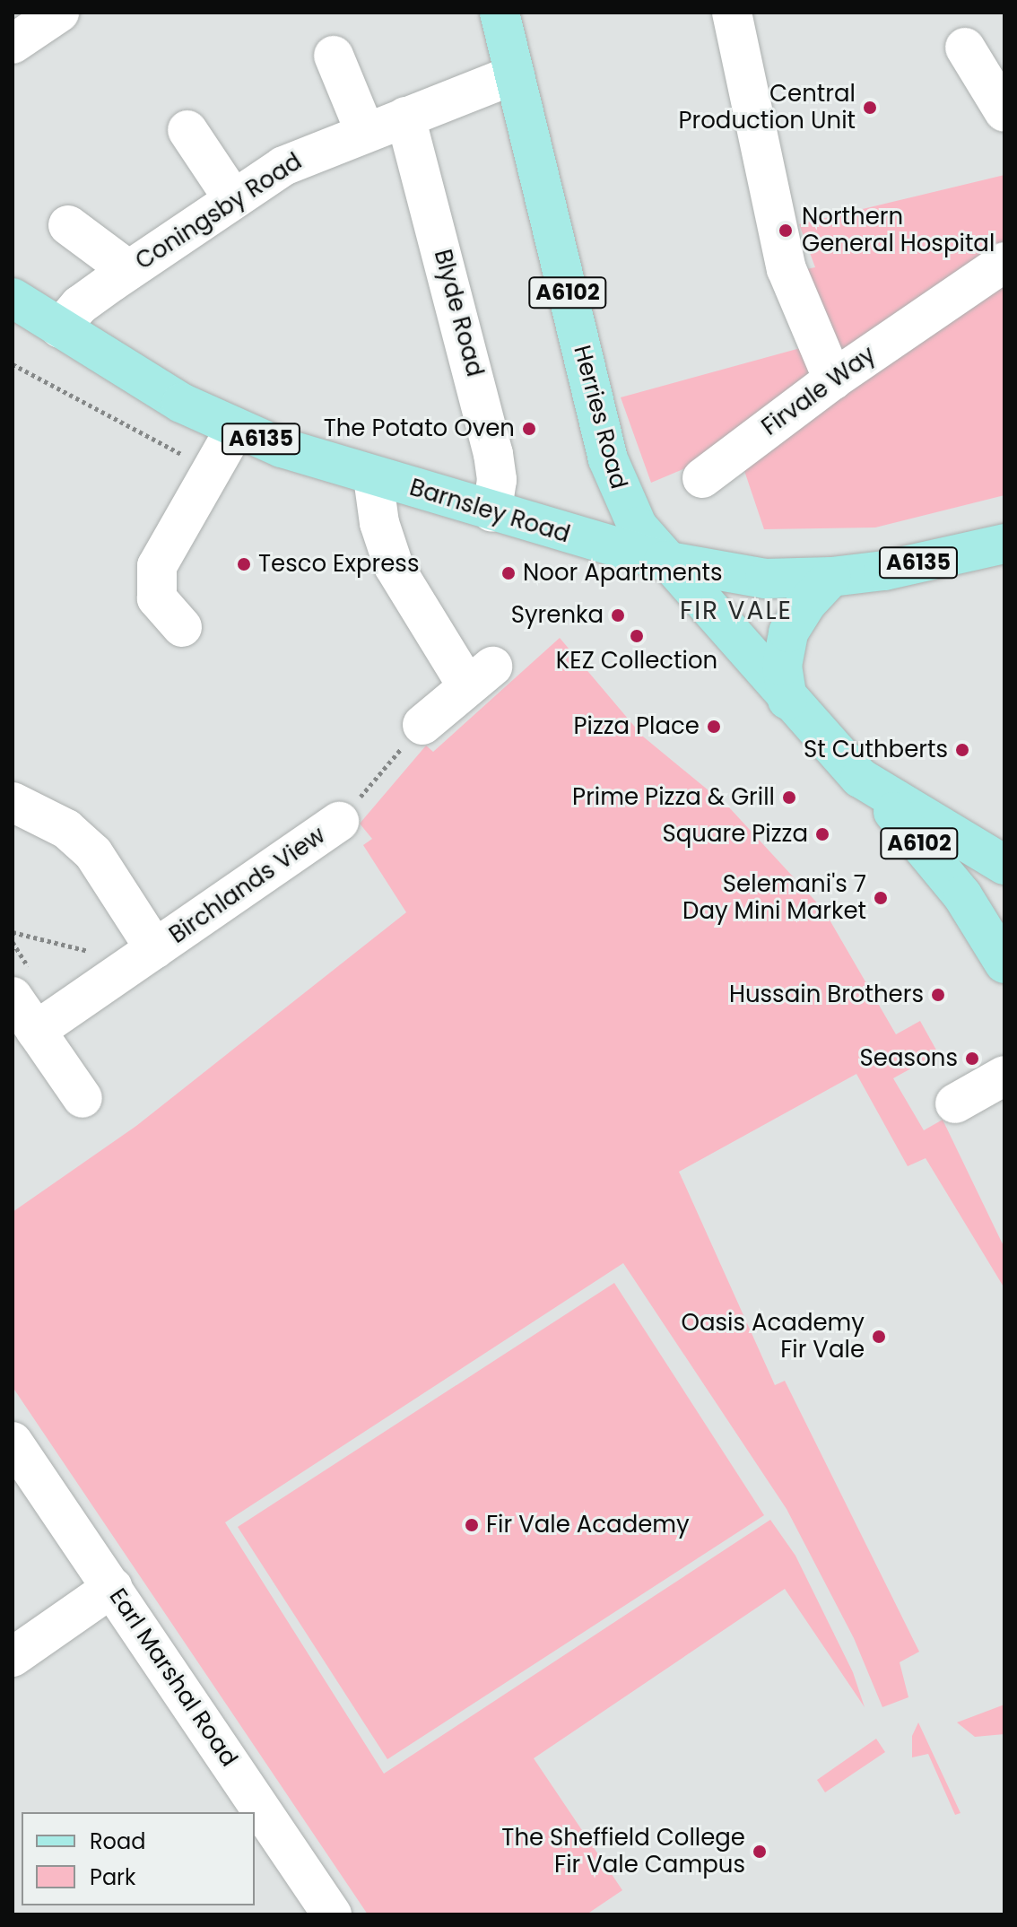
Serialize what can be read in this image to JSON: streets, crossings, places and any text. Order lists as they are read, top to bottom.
{
  "streets": {
    "main road": [
      "A6102",
      "Herries Road",
      "A6135",
      "Barnsley Road"
    ],
    "street": [
      "Coningsby Road",
      "Blyde Road",
      "Firvale Way",
      "Birchlands View",
      "Earl Marshal Road"
    ]
  },
  "crossings": [
    ["Coningsby Road", "Blyde Road"],
    ["Coningsby Road", "Herries Road"],
    ["Coningsby Road", "Barnsley Road"],
    ["A6102", "Herries Road"],
    ["A6102", "Barnsley Road"],
    ["Blyde Road", "Barnsley Road"],
    ["Herries Road", "Barnsley Road"]
  ],
  "districts": ["FIR VALE"],
  "places": [
    "Central Production Unit",
    "Northern General Hospital",
    "The Potato Oven",
    "Tesco Express",
    "Noor Apartments",
    "Syrenka",
    "KEZ Collection",
    "Pizza Place",
    "St Cuthberts",
    "Prime Pizza & Grill",
    "Square Pizza",
    "Selemani's 7 Day Mini Market",
    "Hussain Brothers",
    "Seasons",
    "Oasis Academy Fir Vale",
    "Fir Vale Academy",
    "The Sheffield College Fir Vale Campus"
  ],
  "legend": ["Road", "Park"]
}
